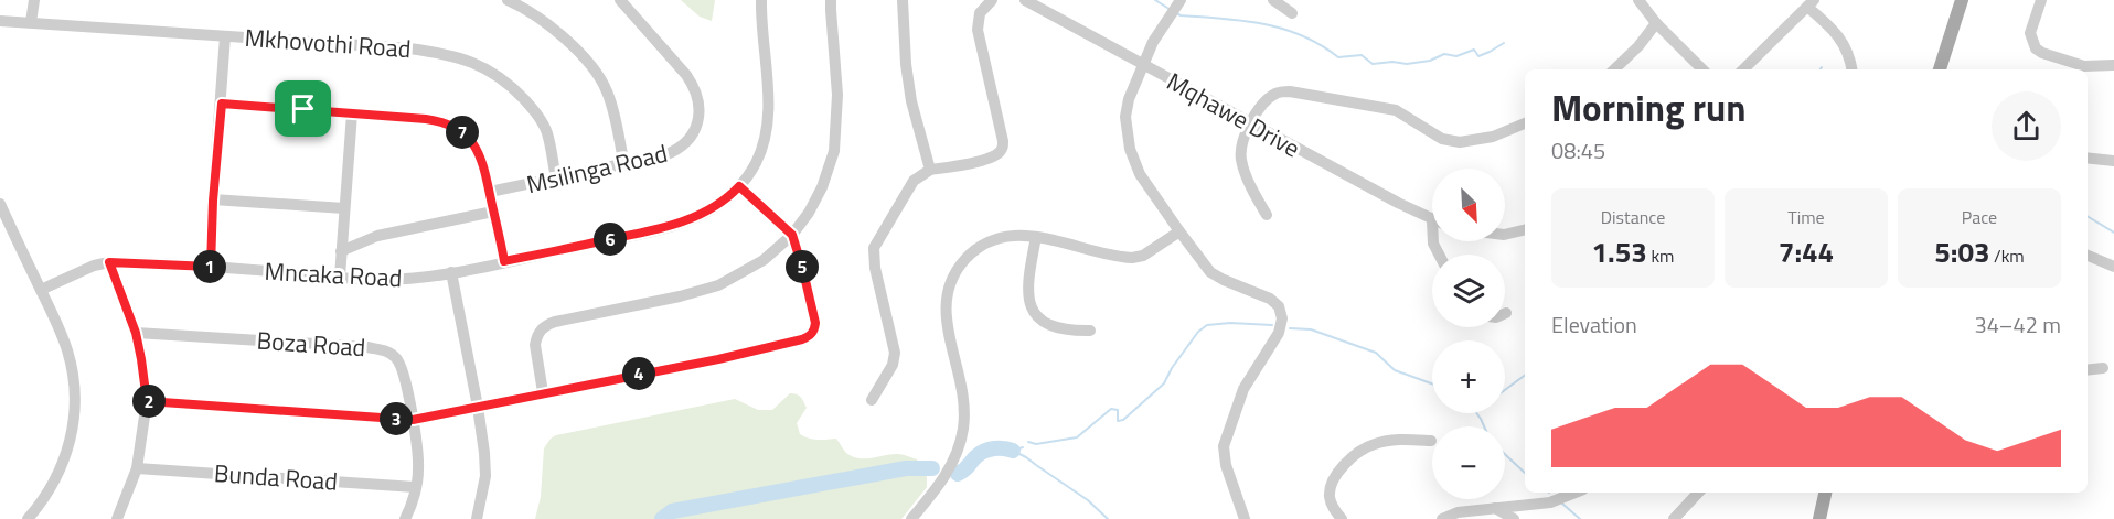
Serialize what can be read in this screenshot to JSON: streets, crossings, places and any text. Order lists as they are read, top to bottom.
{
  "streets": {
    "street": [
      "Mkhovothi Road",
      "Mqhawe Drive",
      "Msilinga Road",
      "Mncaka Road",
      "Boza Road",
      "Bunda Road"
    ]
  },
  "crossings": [
    ["Mkhovothi Road", "Msilinga Road"],
    ["Boza Road", "Bunda Road"]
  ],
  "north": "bottom right",
  "page": {
    "heading": ["Morning run", "08:45"],
    "pins": [
      "7",
      "6",
      "1",
      "5",
      "4",
      "2",
      "3"
    ],
    "map_buttons": ["+", "−"],
    "stats": [
      ["Distance", "1.53 km"],
      ["Time", "7:44"],
      ["Pace", "5:03 /km"]
    ],
    "chart": ["Elevation", "34–42 m"]
  }
}
